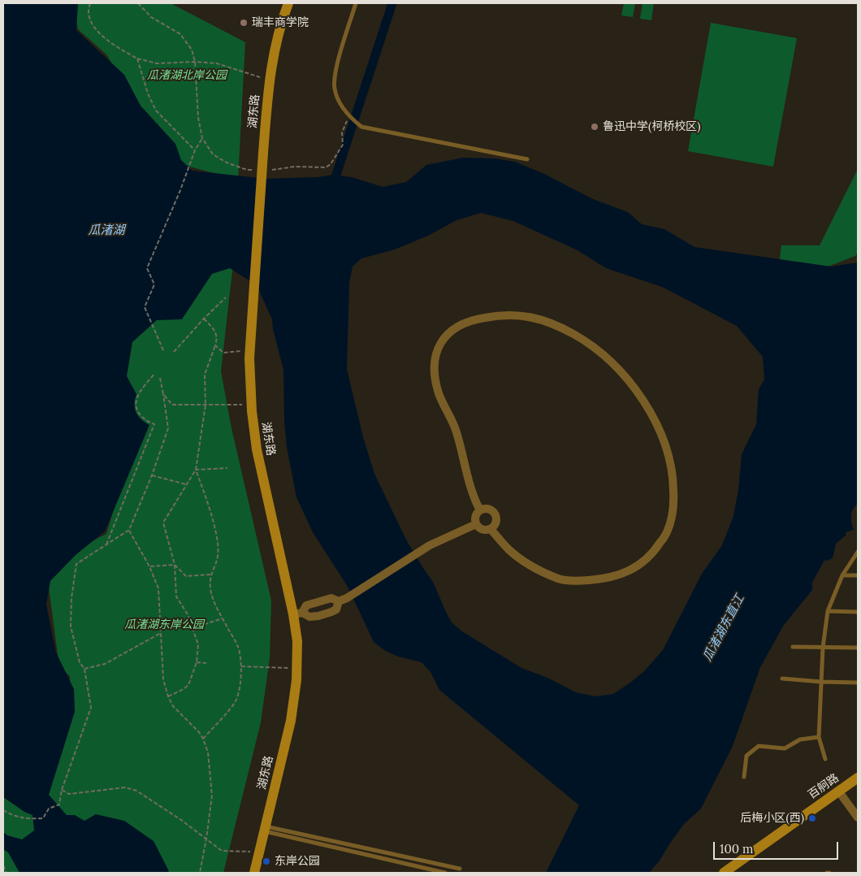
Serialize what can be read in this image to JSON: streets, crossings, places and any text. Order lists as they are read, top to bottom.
{
  "streets": {
    "street": ["湖东路", "百舸路"]
  },
  "water": ["瓜渚湖", "瓜渚湖东直江"],
  "parks": ["瓜渚湖北岸公园", "瓜渚湖东岸公园"],
  "places": [
    "瑞丰商学院",
    "鲁迅中学(柯桥校区)",
    "后梅小区(西)",
    "东岸公园"
  ],
  "scale_bar": "100 m"
}
